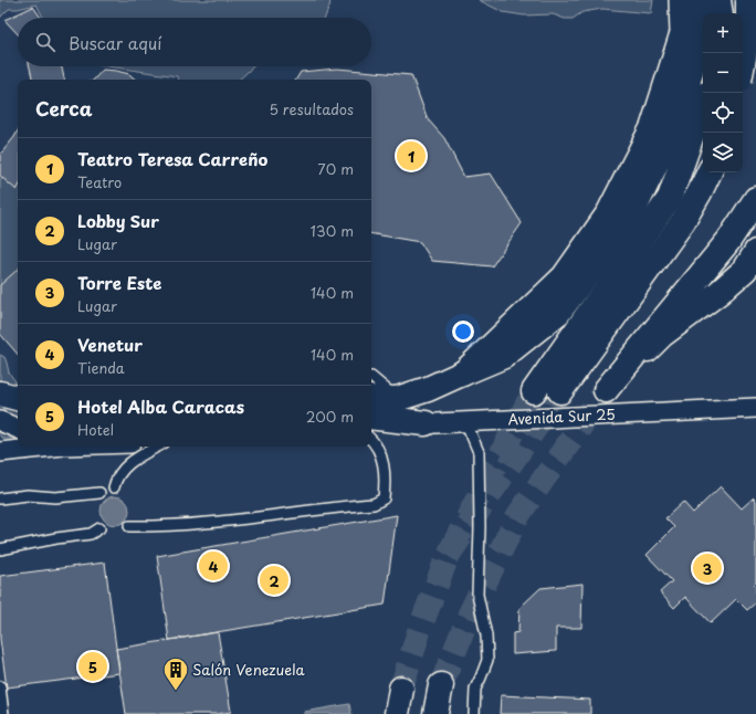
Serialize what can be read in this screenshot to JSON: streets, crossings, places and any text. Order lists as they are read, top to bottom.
{
  "streets": {
    "street": ["Avenida Sur 25"]
  },
  "places": {
    "building": ["Salón Venezuela"]
  },
  "page": {
    "map_buttons": ["+", "−"],
    "search": "Buscar aquí",
    "heading": ["Cerca", "5 resultados"],
    "list": [
      {
        "mark": "1",
        "name": "Teatro Teresa Carreño",
        "note": "Teatro",
        "value": "70 m"
      },
      {
        "mark": "2",
        "name": "Lobby Sur",
        "note": "Lugar",
        "value": "130 m"
      },
      {
        "mark": "3",
        "name": "Torre Este",
        "note": "Lugar",
        "value": "140 m"
      },
      {
        "mark": "4",
        "name": "Venetur",
        "note": "Tienda",
        "value": "140 m"
      },
      {
        "mark": "5",
        "name": "Hotel Alba Caracas",
        "note": "Hotel",
        "value": "200 m"
      }
    ],
    "pins": [
      "1",
      "4",
      "3",
      "2",
      "5"
    ]
  }
}
